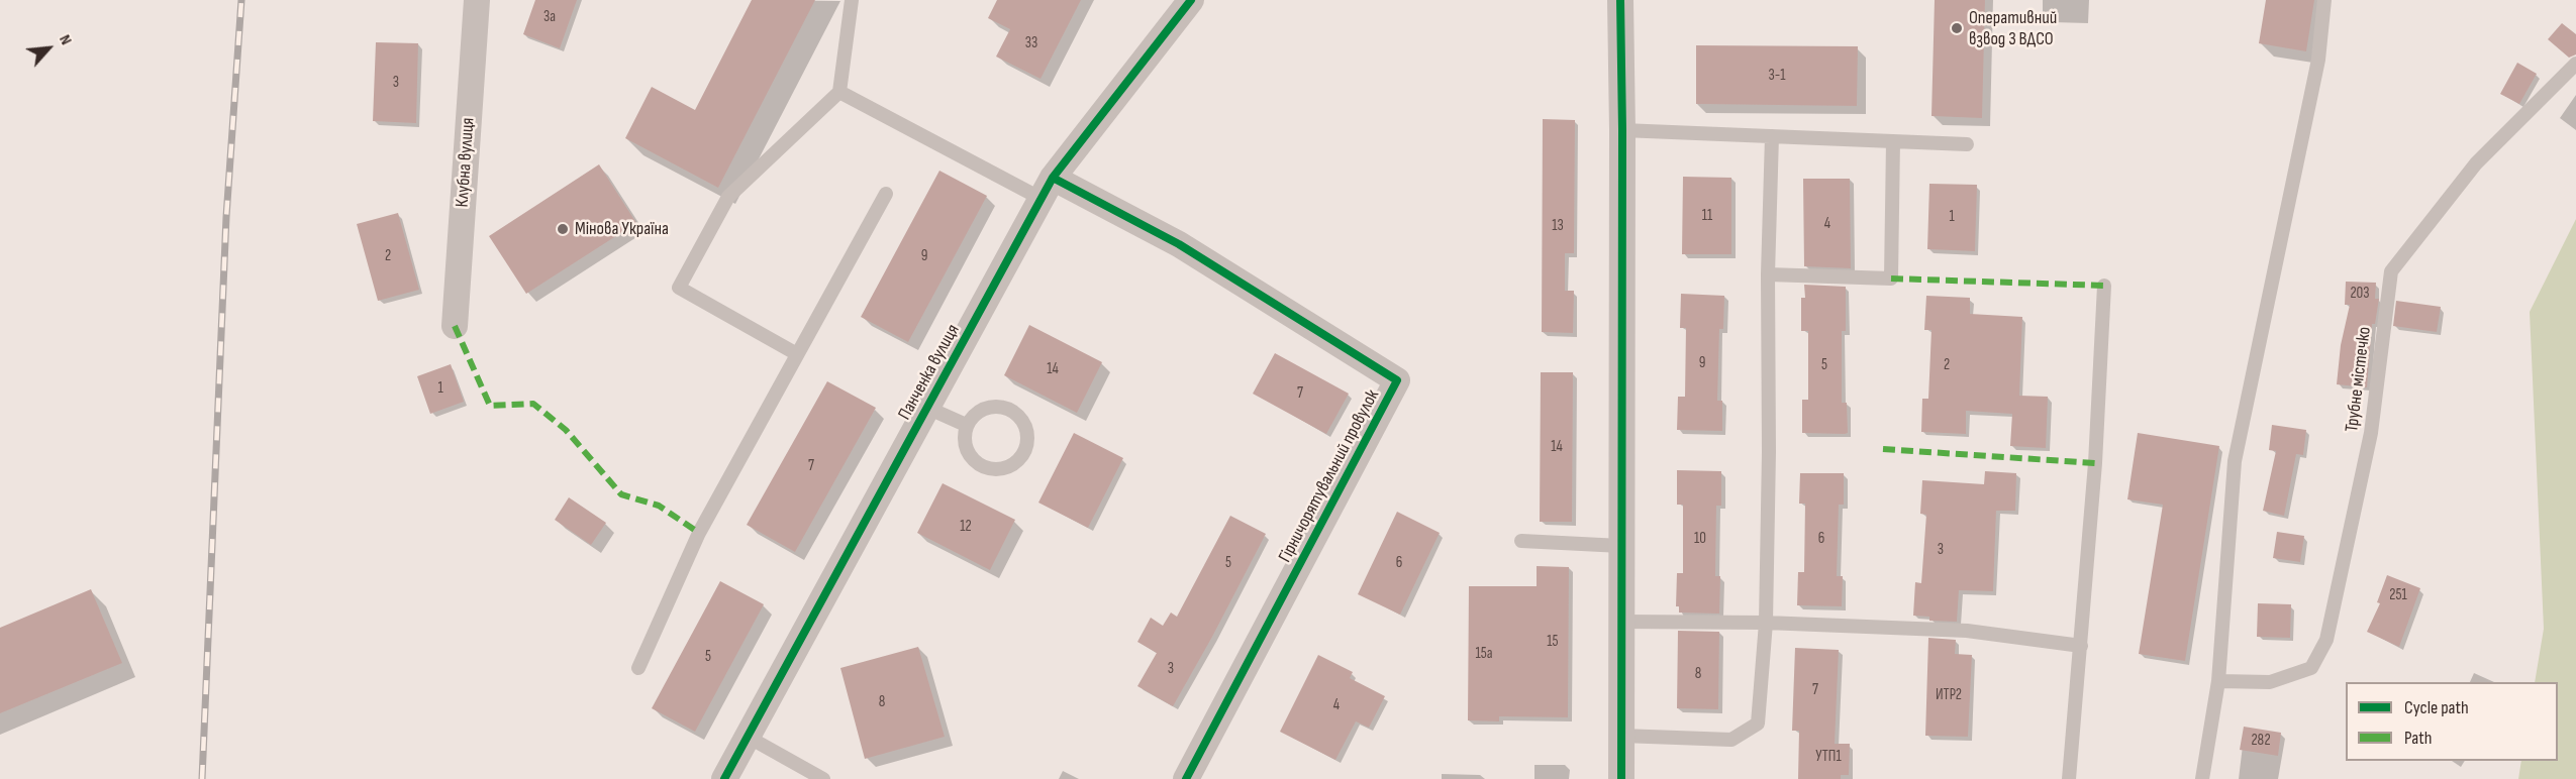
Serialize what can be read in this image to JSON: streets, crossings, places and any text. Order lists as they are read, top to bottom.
{
  "streets": {
    "street": ["Клубна вулиця", "Панченка вулиця", "Гірничорятувальний провулок"],
    "lane": ["Трубне містечко"]
  },
  "crossings": [
    ["Панченка вулиця", "Гірничорятувальний провулок"]
  ],
  "places": ["Оперативний взвод 3 ВДСО", "Мінова Україна"],
  "house_numbers": [
    "3а",
    "33",
    "3-1",
    "3",
    "11",
    "1",
    "4",
    "13",
    "2",
    "9",
    "203",
    "9",
    "5",
    "2",
    "14",
    "1",
    "7",
    "14",
    "7",
    "12",
    "10",
    "6",
    "3",
    "5",
    "6",
    "251",
    "15",
    "15а",
    "5",
    "3",
    "8",
    "7",
    "ИТР2",
    "8",
    "4",
    "282",
    "УТП1"
  ],
  "legend": ["Cycle path", "Path"],
  "north": "top right"
}
